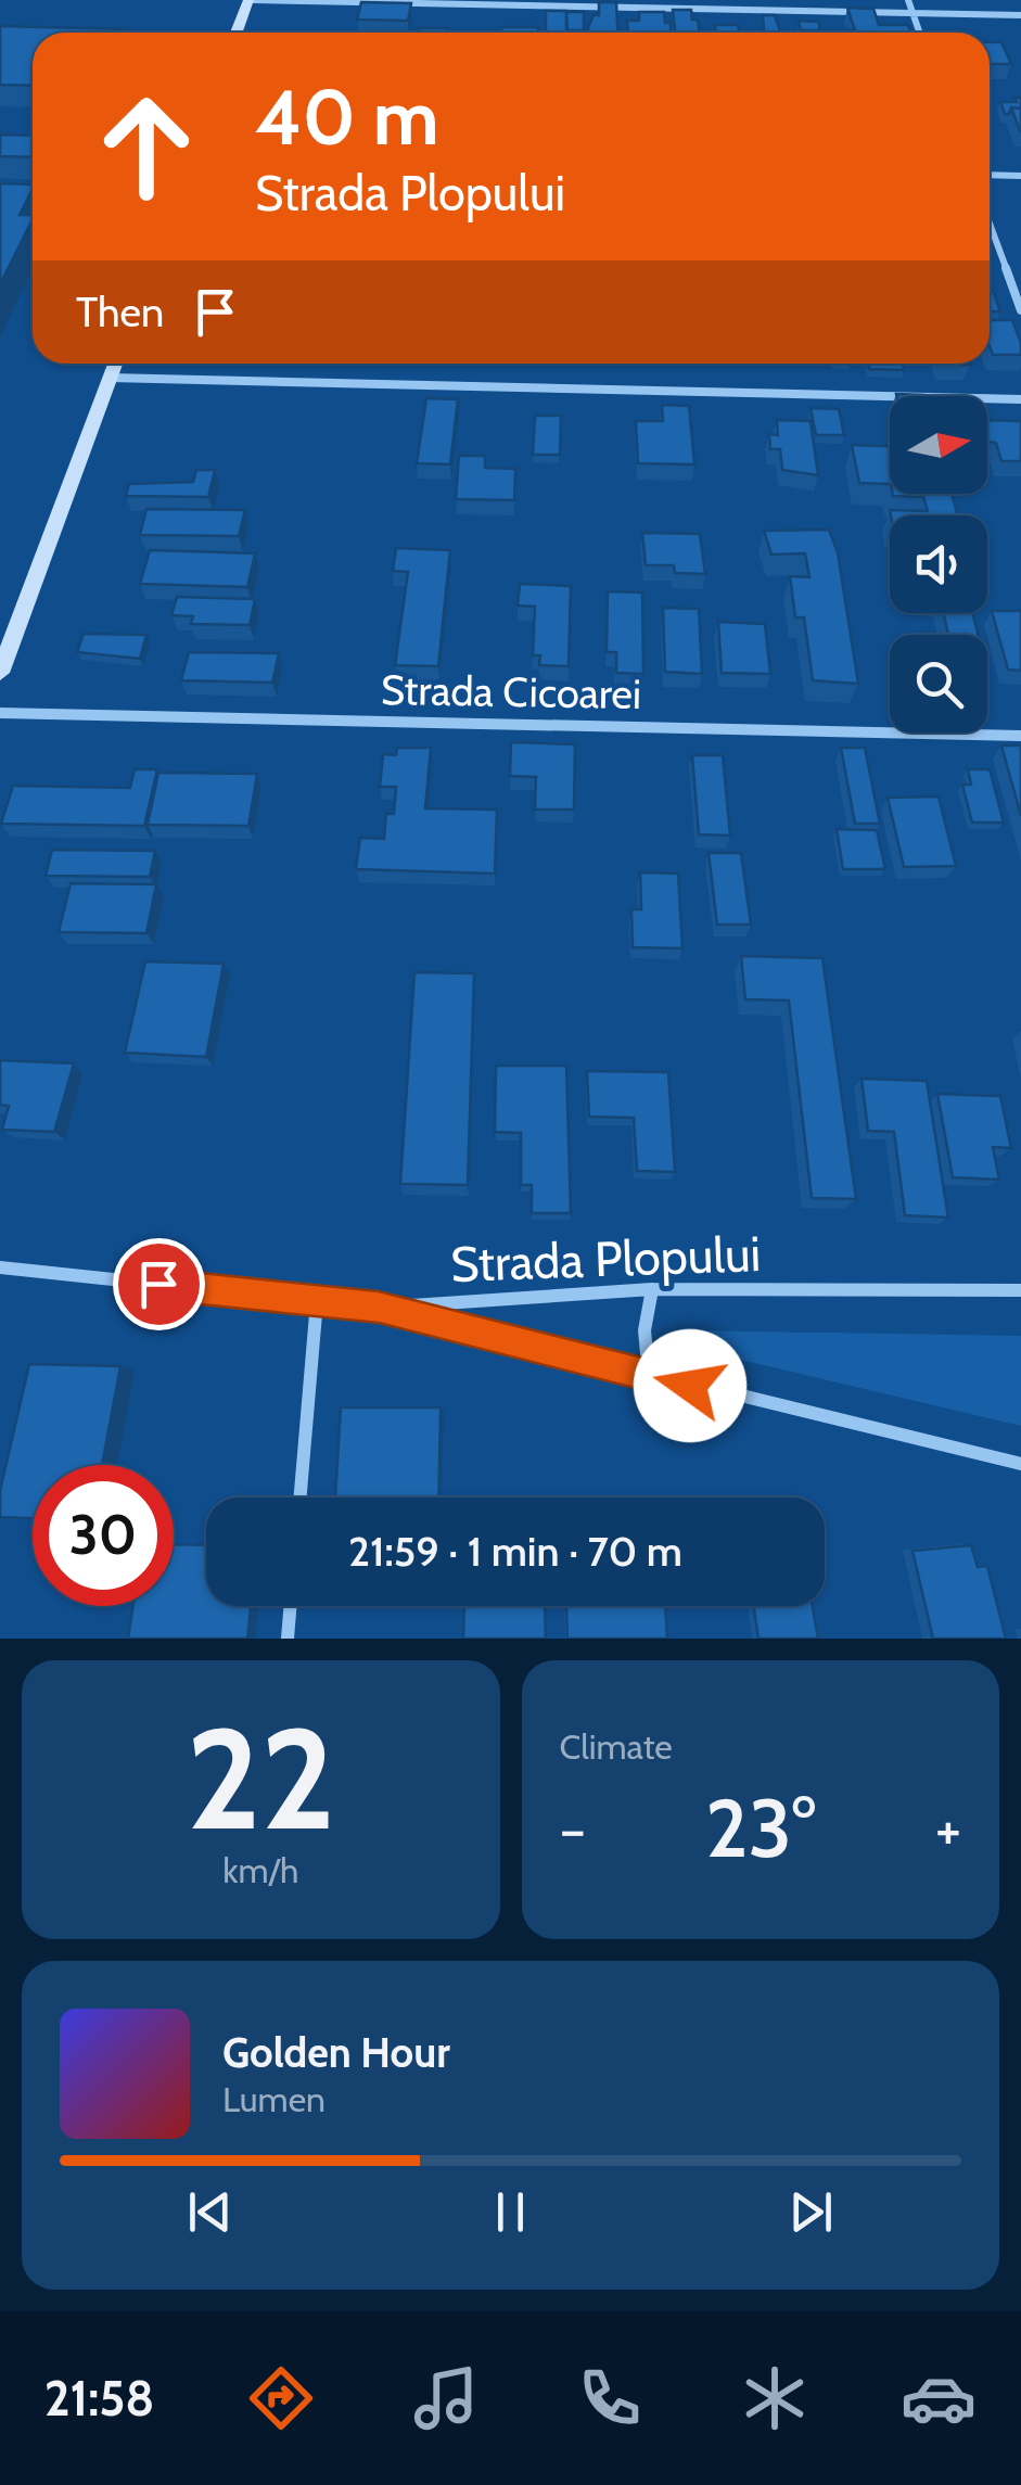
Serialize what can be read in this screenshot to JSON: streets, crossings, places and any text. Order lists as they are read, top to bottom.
{
  "streets": {
    "street": ["Strada Cicoarei", "Strada Plopului"]
  },
  "north": "right",
  "page": {
    "turn": ["40 m", "Strada Plopului"],
    "then": "Then",
    "limit": "30",
    "trip": "21:59 · 1 min · 70 m",
    "tile": [
      ["22", "km/h"],
      "Climate"
    ],
    "heat": ["−", "23°", "+"],
    "song": ["Golden Hour", "Lumen"],
    "tabs": "21:58"
  }
}
